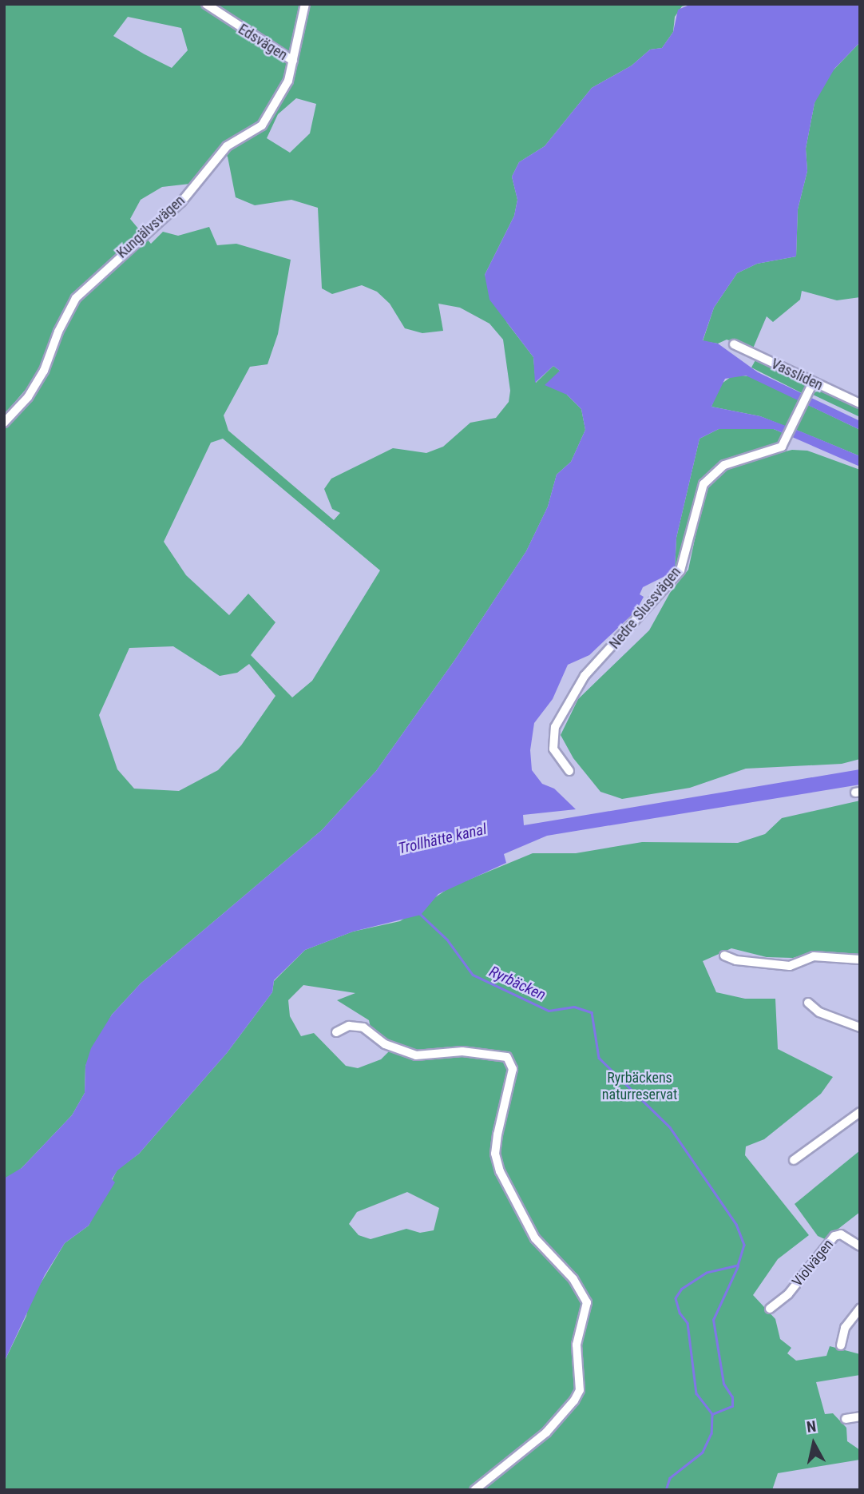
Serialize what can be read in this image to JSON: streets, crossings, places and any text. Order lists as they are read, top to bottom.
{
  "streets": {
    "street": [
      "Edsvägen",
      "Kungälvsvägen",
      "Vassliden",
      "Nedre Slussvägen",
      "Violvägen"
    ]
  },
  "crossings": [
    ["Edsvägen", "Kungälvsvägen"],
    ["Vassliden", "Nedre Slussvägen"]
  ],
  "water": ["Trollhätte kanal", "Ryrbäcken"],
  "parks": ["Ryrbäckens naturreservat"],
  "north": "top"
}
